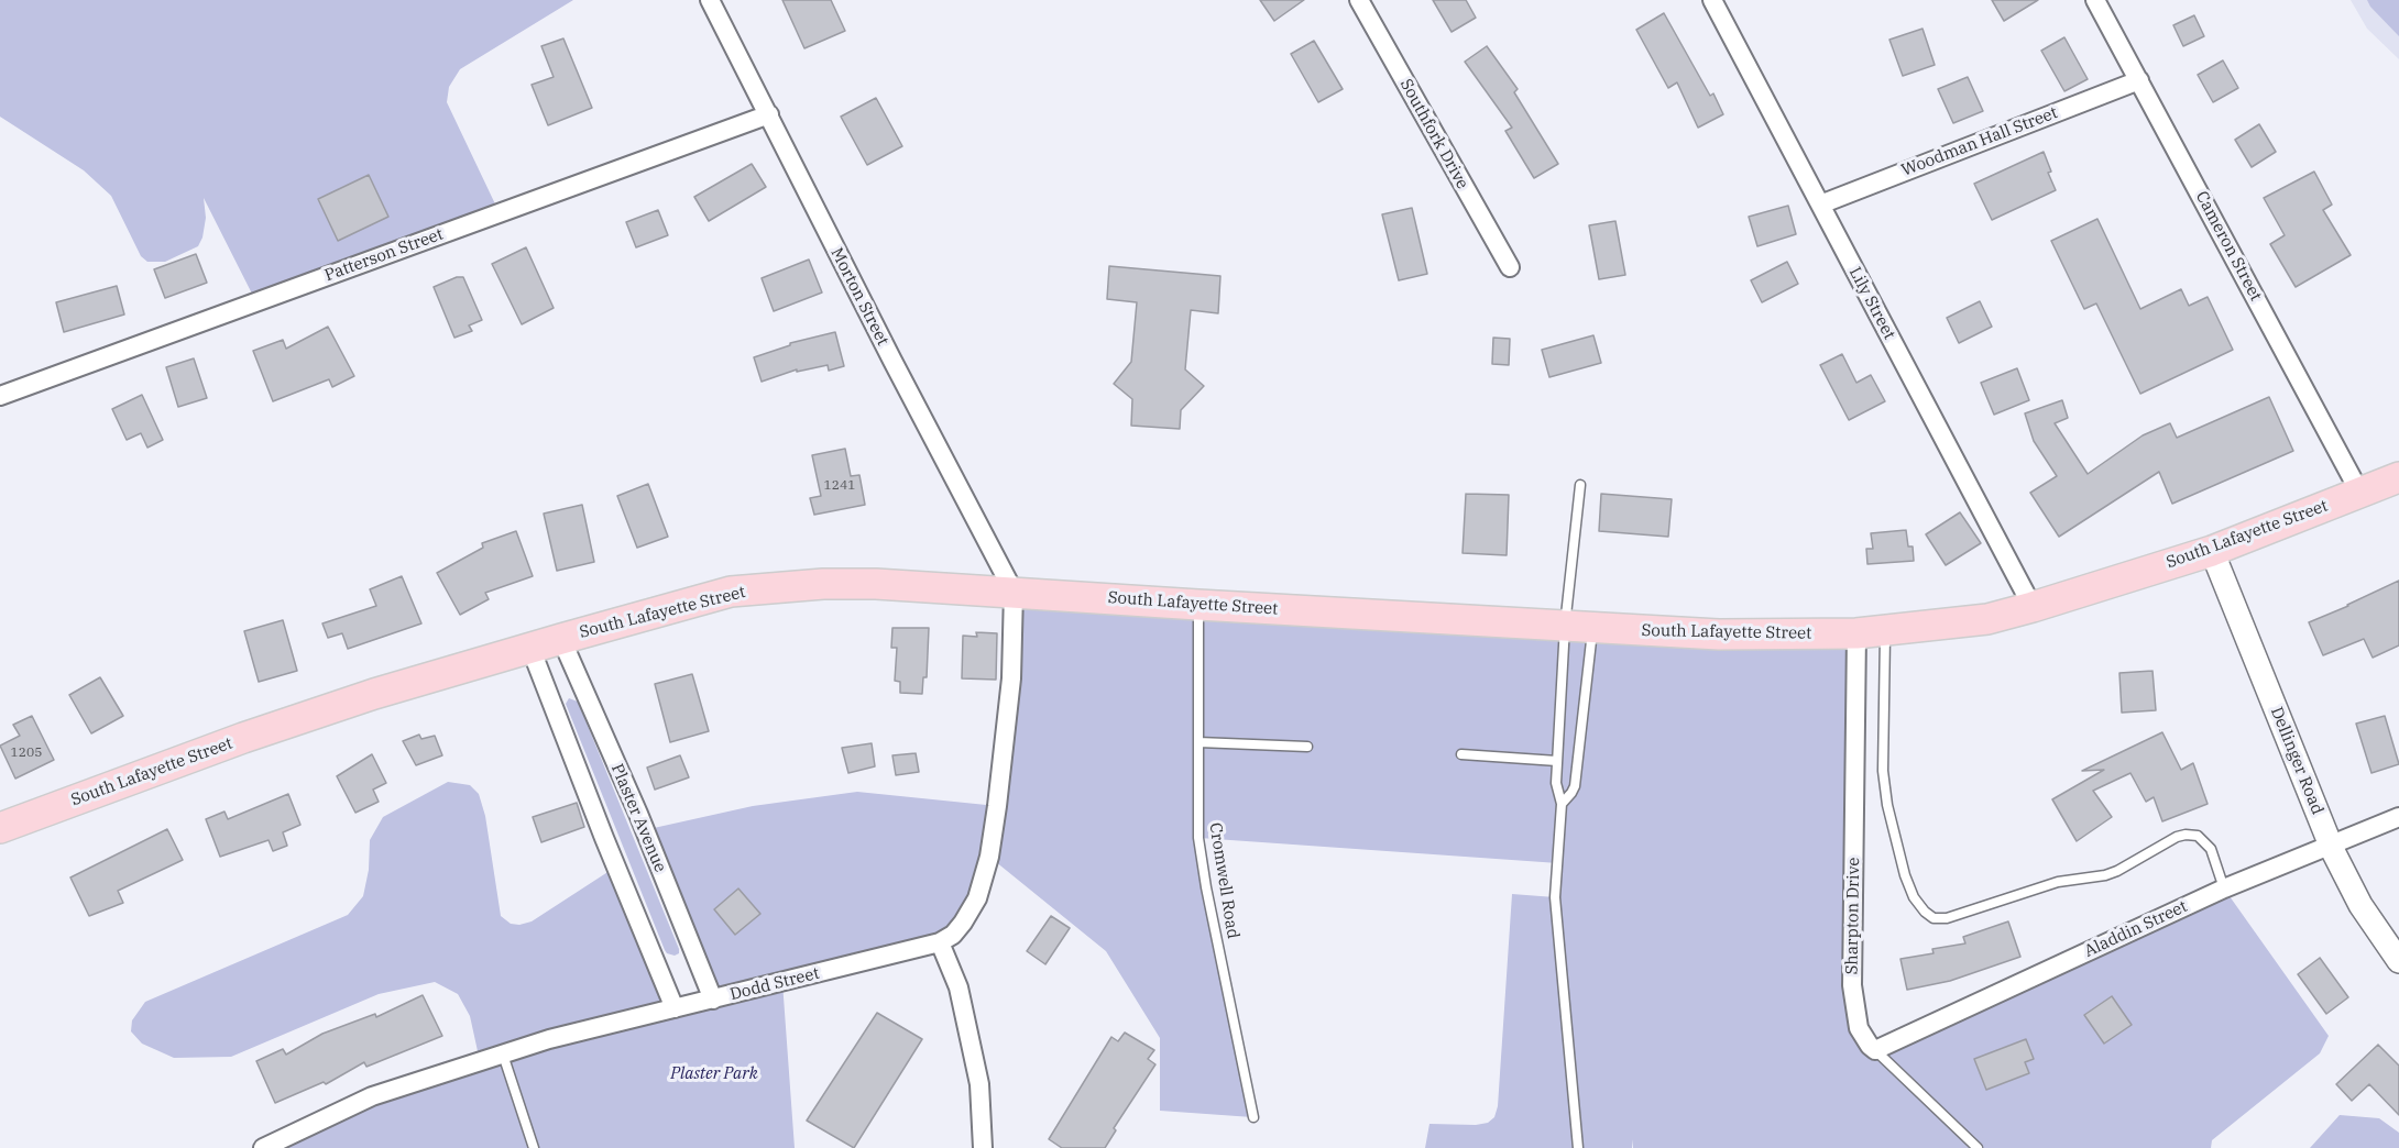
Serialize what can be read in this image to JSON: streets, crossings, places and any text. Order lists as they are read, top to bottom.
{
  "streets": {
    "main road": ["South Lafayette Street"],
    "street": [
      "Southfork Drive",
      "Woodman Hall Street",
      "Cameron Street",
      "Patterson Street",
      "Morton Street",
      "Lily Street",
      "Dellinger Road",
      "Plaster Avenue",
      "Sharpton Drive",
      "Aladdin Street",
      "Dodd Street"
    ],
    "lane": ["Cromwell Road"]
  },
  "crossings": [
    ["Woodman Hall Street", "Cameron Street"],
    ["Woodman Hall Street", "Lily Street"],
    ["Cameron Street", "South Lafayette Street"],
    ["Patterson Street", "Morton Street"],
    ["Morton Street", "South Lafayette Street"],
    ["Morton Street", "Dodd Street"],
    ["Lily Street", "South Lafayette Street"],
    ["South Lafayette Street", "Dellinger Road"],
    ["South Lafayette Street", "Plaster Avenue"],
    ["South Lafayette Street", "Cromwell Road"],
    ["South Lafayette Street", "Sharpton Drive"],
    ["South Lafayette Street", "Dodd Street"],
    ["Dellinger Road", "Aladdin Street"],
    ["Plaster Avenue", "Dodd Street"],
    ["Sharpton Drive", "Aladdin Street"]
  ],
  "parks": ["Plaster Park"],
  "house_numbers": ["1241", "1205"]
}
